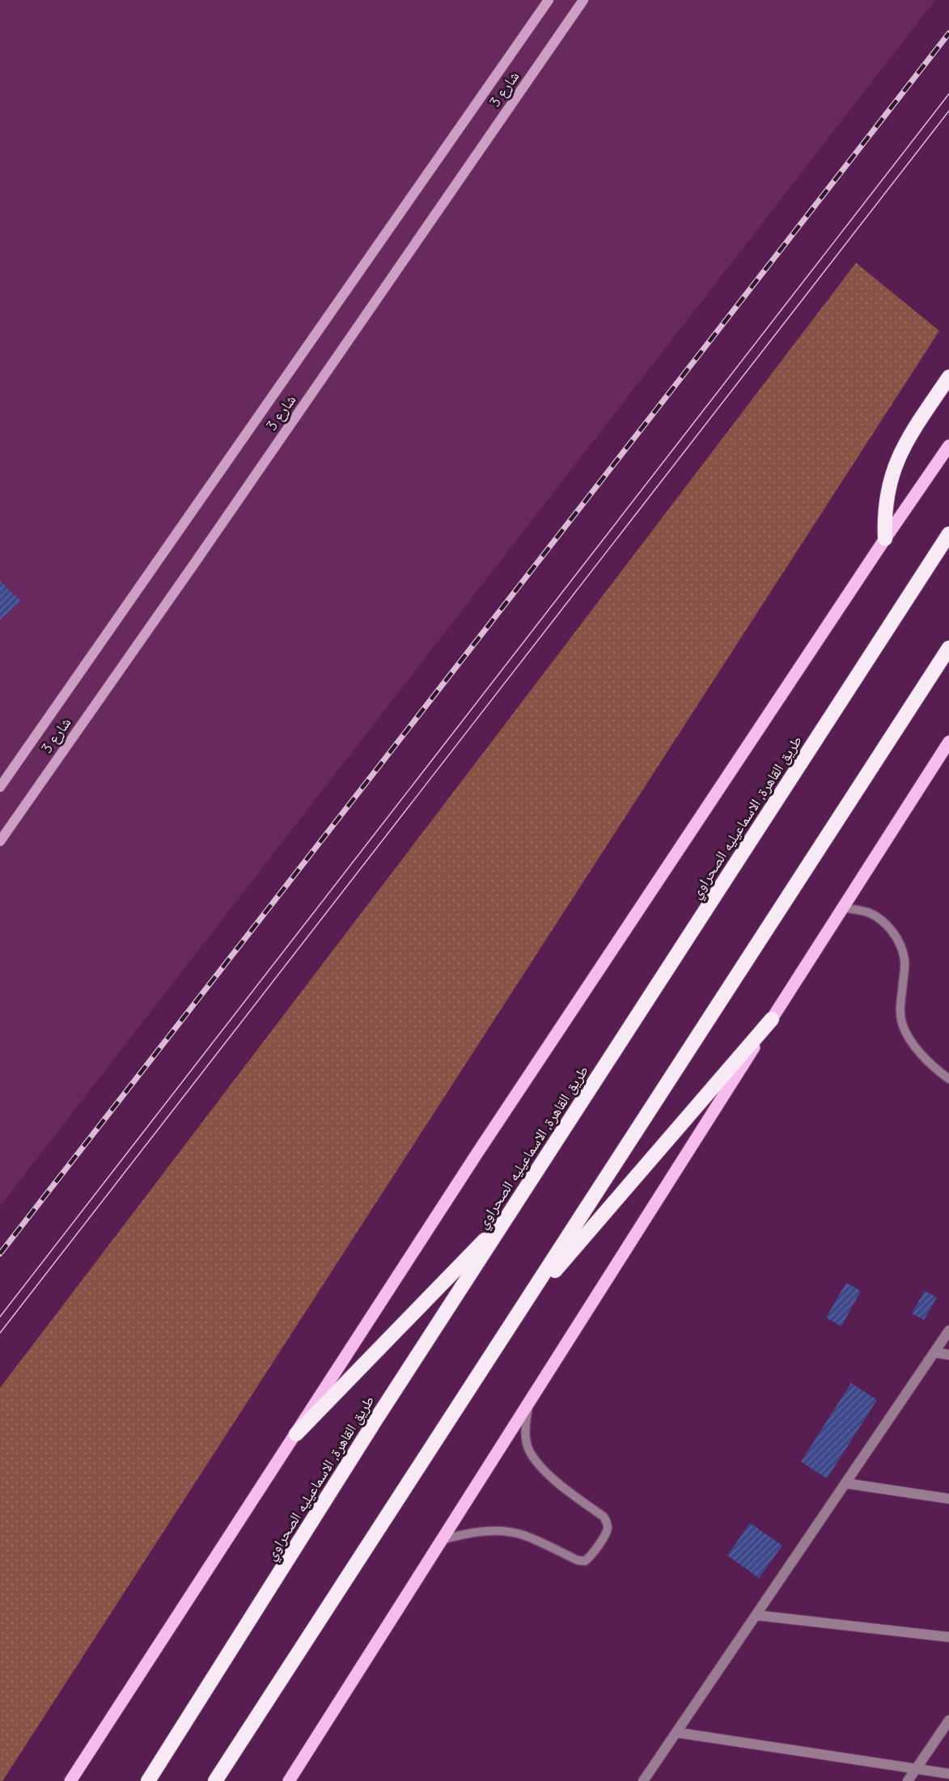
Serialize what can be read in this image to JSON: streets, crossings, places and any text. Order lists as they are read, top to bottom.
{
  "streets": {
    "highway": ["طريق القاهرة, الاسماعيليه الصحراوي"],
    "main road": ["شارع 3"]
  }
}
